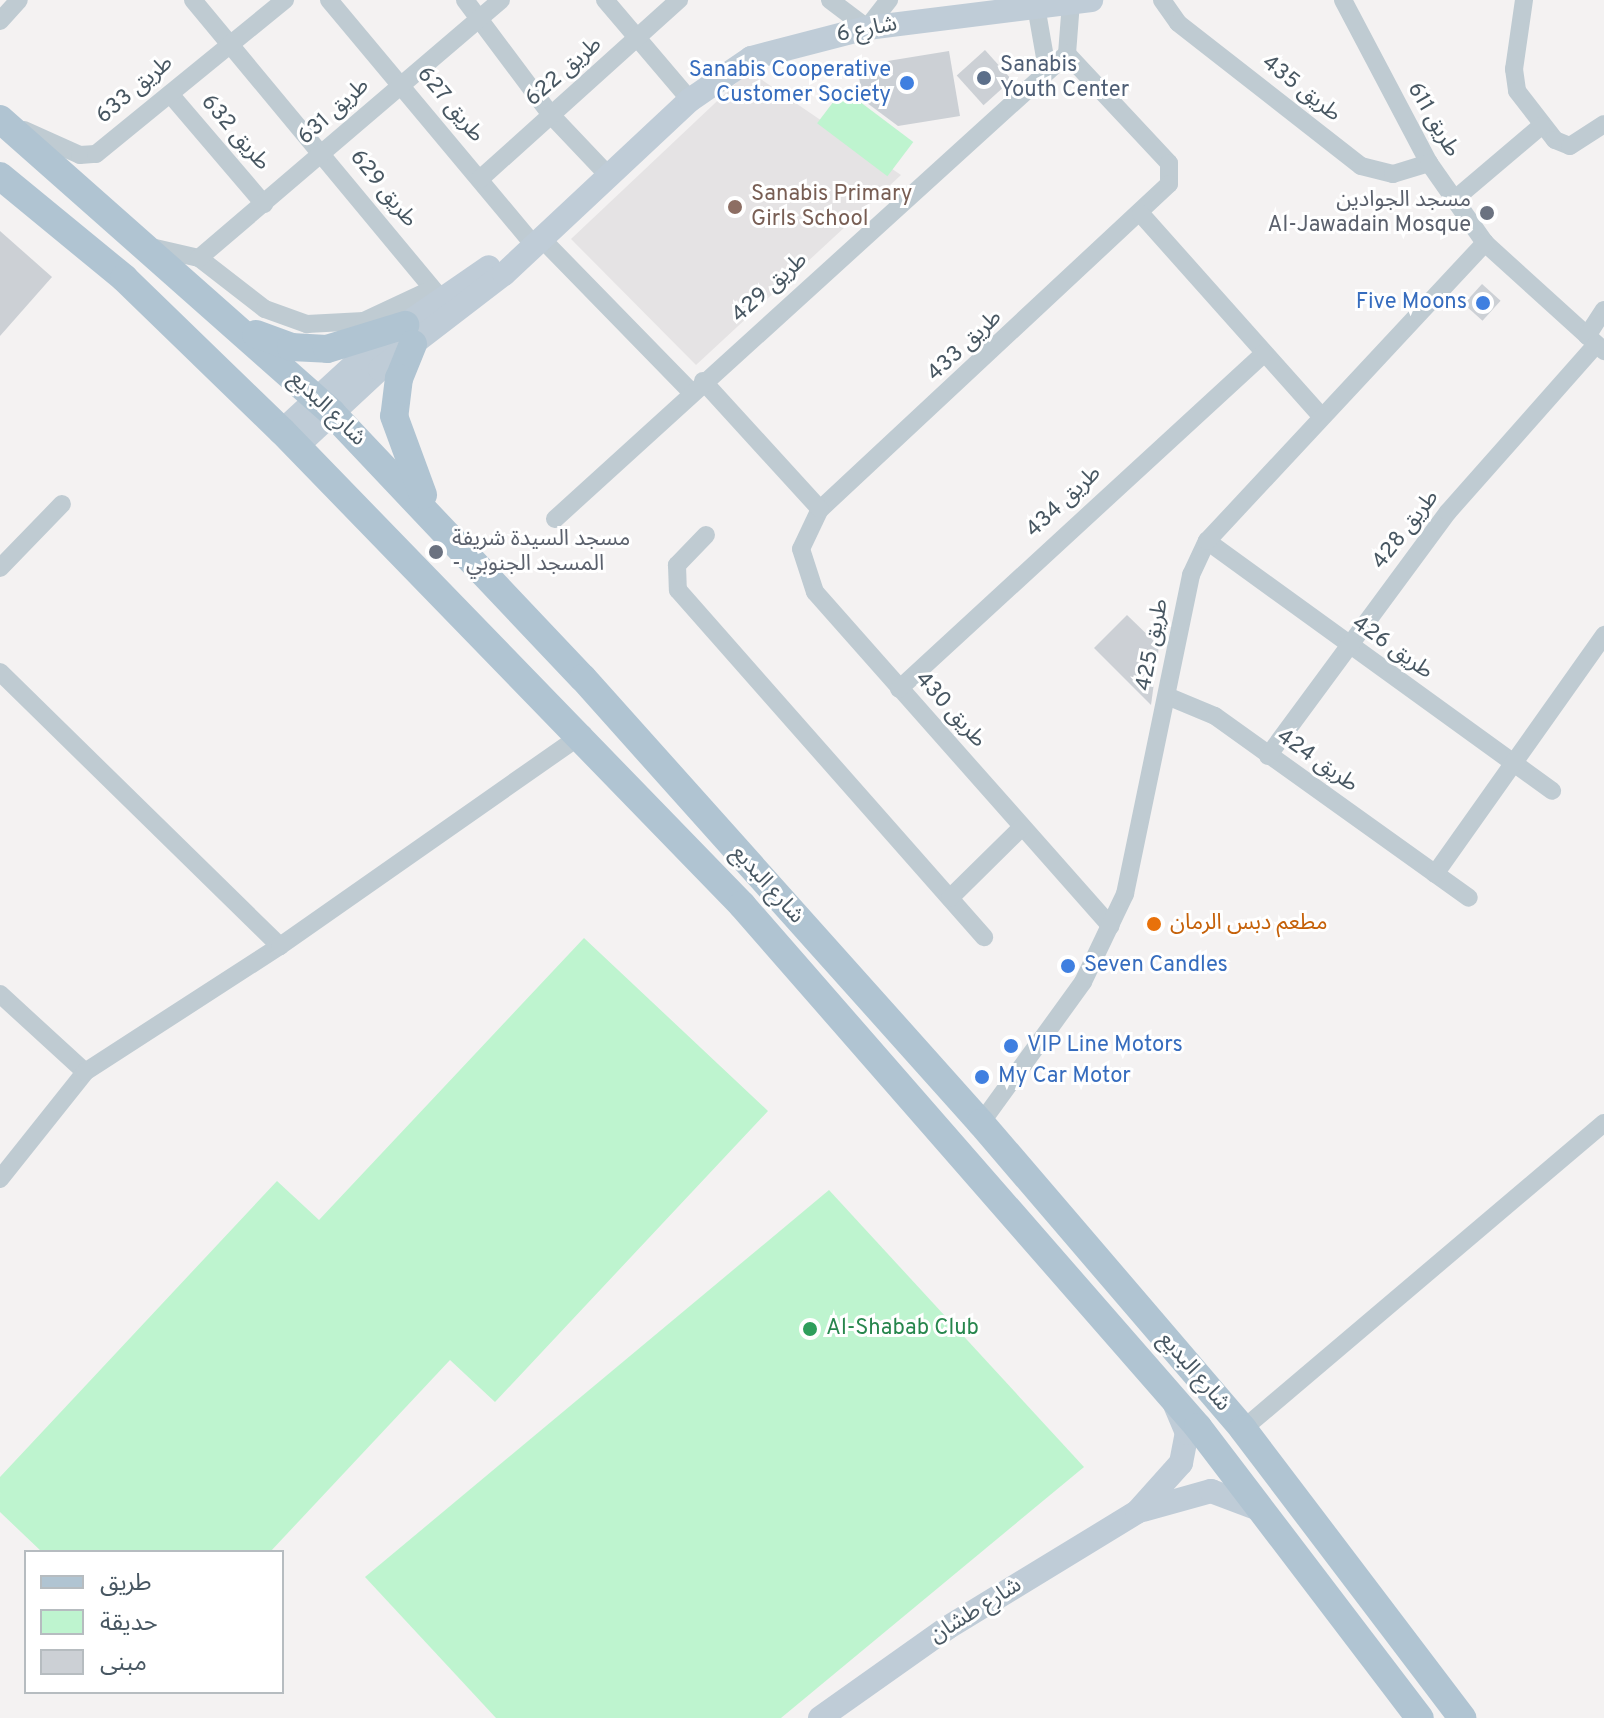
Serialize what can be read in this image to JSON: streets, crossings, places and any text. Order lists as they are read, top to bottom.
{
  "streets": {
    "main road": ["شارع البديع"],
    "street": [
      "شارع 6",
      "طريق 622",
      "طريق 435",
      "طريق 633",
      "طريق 627",
      "طريق 631",
      "طريق 611",
      "طريق 632",
      "طريق 629",
      "طريق 429",
      "طريق 433",
      "طريق 434",
      "طريق 428",
      "طريق 425",
      "طريق 426",
      "طريق 430",
      "طريق 424",
      "شارع طشان"
    ]
  },
  "crossings": [
    ["شارع 6", "طريق 627"],
    ["شارع 6", "طريق 629"],
    ["شارع 6", "شارع البديع"],
    ["طريق 622", "طريق 627"],
    ["طريق 435", "طريق 611"],
    ["طريق 633", "طريق 632"],
    ["طريق 633", "طريق 629"],
    ["طريق 633", "شارع البديع"],
    ["طريق 627", "طريق 631"],
    ["طريق 627", "طريق 429"],
    ["طريق 631", "طريق 632"],
    ["طريق 631", "طريق 629"],
    ["طريق 611", "طريق 428"],
    ["طريق 611", "طريق 425"],
    ["طريق 429", "طريق 433"],
    ["طريق 433", "طريق 430"],
    ["شارع البديع", "طريق 425"],
    ["طريق 434", "طريق 430"],
    ["طريق 428", "طريق 426"],
    ["طريق 428", "طريق 424"],
    ["طريق 425", "طريق 426"],
    ["طريق 425", "طريق 430"],
    ["طريق 425", "طريق 424"]
  ],
  "places": [
    "Sanabis Youth Center",
    "Sanabis Cooperative Customer Society",
    "Sanabis Primary Girls School",
    "مسجد الجوادين Al-Jawadain Mosque",
    "Five Moons",
    "مسجد السيدة شريفة - المسجد الجنوبي",
    "مطعم دبس الرمان",
    "Seven Candles",
    "VIP Line Motors",
    "My Car Motor",
    "Al-Shabab Club"
  ],
  "legend": ["طريق", "حديقة", "مبنى"]
}
